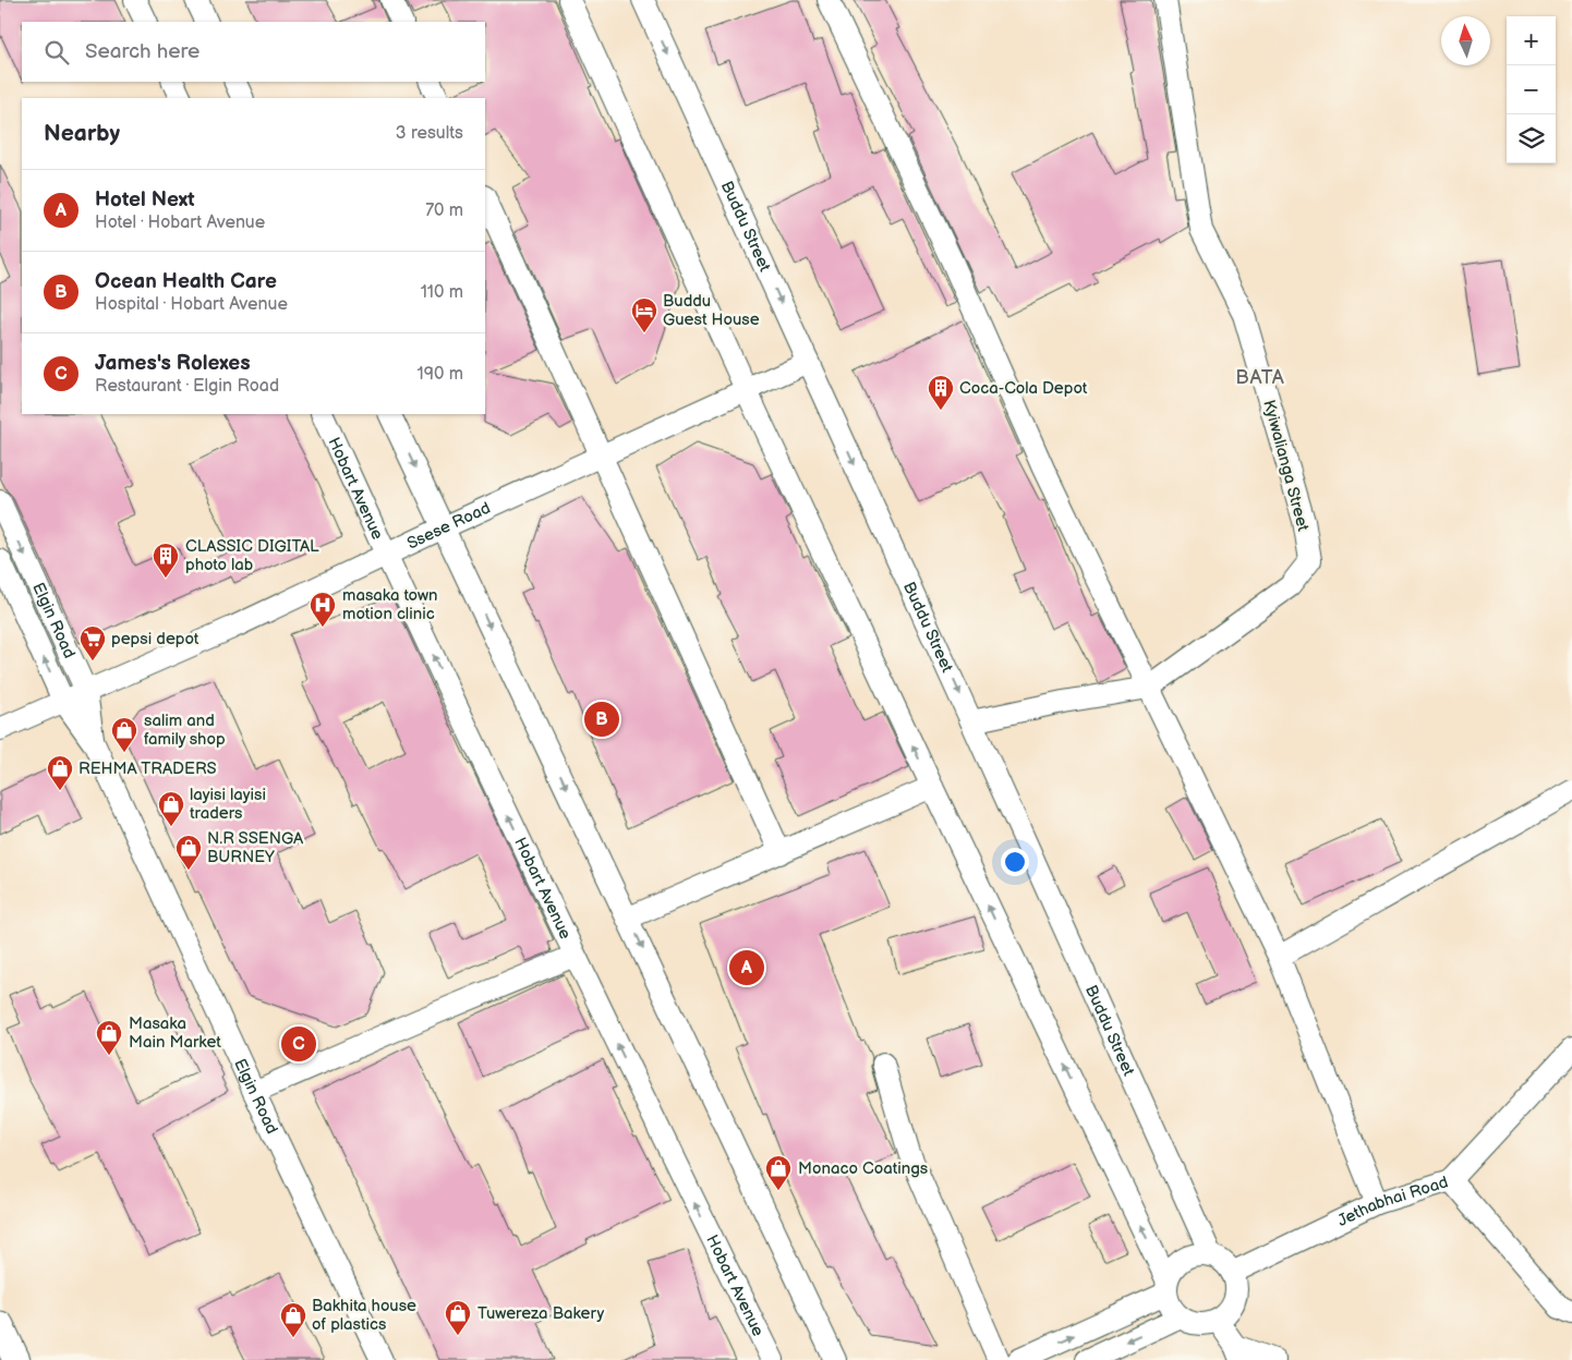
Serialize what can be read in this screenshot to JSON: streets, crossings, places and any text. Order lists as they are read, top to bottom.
{
  "streets": {
    "street": [
      "Buddu Street",
      "Kyiwalianga Street",
      "Hobart Avenue",
      "Ssese Road",
      "Elgin Road",
      "Jethabhai Road"
    ]
  },
  "crossings": [
    ["Buddu Street", "Kyiwalianga Street"],
    ["Buddu Street", "Ssese Road"],
    ["Buddu Street", "Jethabhai Road"],
    ["Hobart Avenue", "Ssese Road"],
    ["Ssese Road", "Elgin Road"]
  ],
  "districts": ["BATA"],
  "places": {
    "hotel": ["Buddu Guest House"],
    "building": ["Coca-Cola Depot", "CLASSIC DIGITAL photo lab"],
    "hospital": ["masaka town motion clinic"],
    "supermarket": ["pepsi depot"],
    "shop": [
      "salim and family shop",
      "REHMA TRADERS",
      "layisi layisi traders",
      "N.R SSENGA BURNEY",
      "Masaka Main Market",
      "Monaco Coatings",
      "Tuwereza Bakery",
      "Bakhita house of plastics"
    ]
  },
  "north": "top",
  "page": {
    "map_buttons": ["+", "−"],
    "search": "Search here",
    "heading": ["Nearby", "3 results"],
    "list": [
      {
        "mark": "A",
        "name": "Hotel Next",
        "note": "Hotel · Hobart Avenue",
        "value": "70 m"
      },
      {
        "mark": "B",
        "name": "Ocean Health Care",
        "note": "Hospital · Hobart Avenue",
        "value": "110 m"
      },
      {
        "mark": "C",
        "name": "James's Rolexes",
        "note": "Restaurant · Elgin Road",
        "value": "190 m"
      }
    ],
    "pins": ["B", "A", "C"]
  }
}
